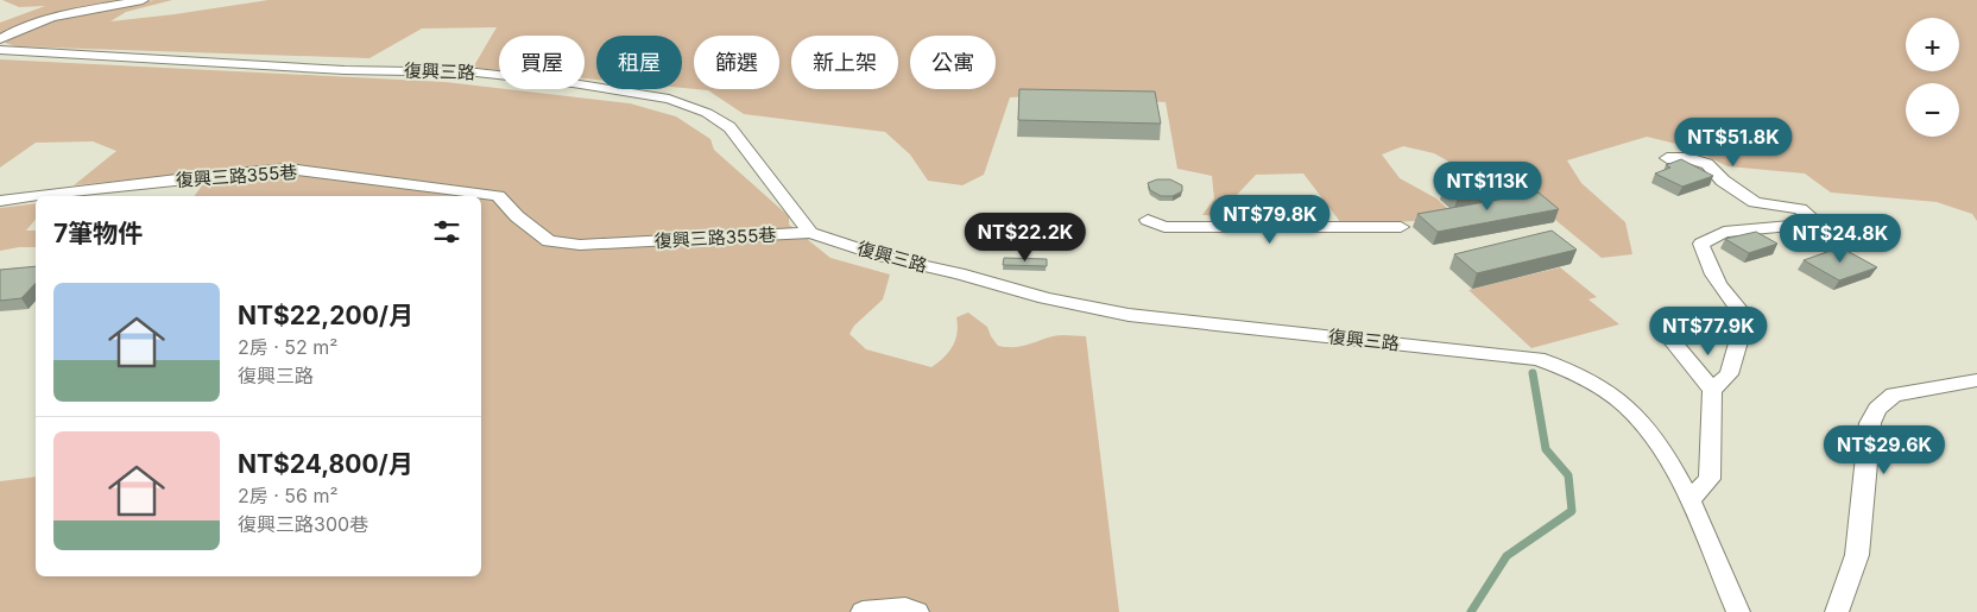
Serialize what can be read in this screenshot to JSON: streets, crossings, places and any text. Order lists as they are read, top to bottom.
{
  "streets": {
    "street": ["復興三路", "復興三路355巷"]
  },
  "crossings": [
    ["復興三路", "復興三路355巷"]
  ],
  "page": {
    "map_buttons": ["+", "−"],
    "chip": [
      "買屋",
      "租屋",
      "篩選",
      "新上架",
      "公寓"
    ],
    "price": [
      "NT$51.8K",
      "NT$113K",
      "NT$79.8K",
      "NT$22.2K",
      "NT$24.8K",
      "NT$77.9K",
      "NT$29.6K"
    ],
    "heading": "7筆物件",
    "list": [
      {
        "name": "NT$22,200/月",
        "note": "2房 · 52 m² · 復興三路"
      },
      {
        "name": "NT$24,800/月",
        "note": "2房 · 56 m² · 復興三路300巷"
      }
    ]
  }
}
